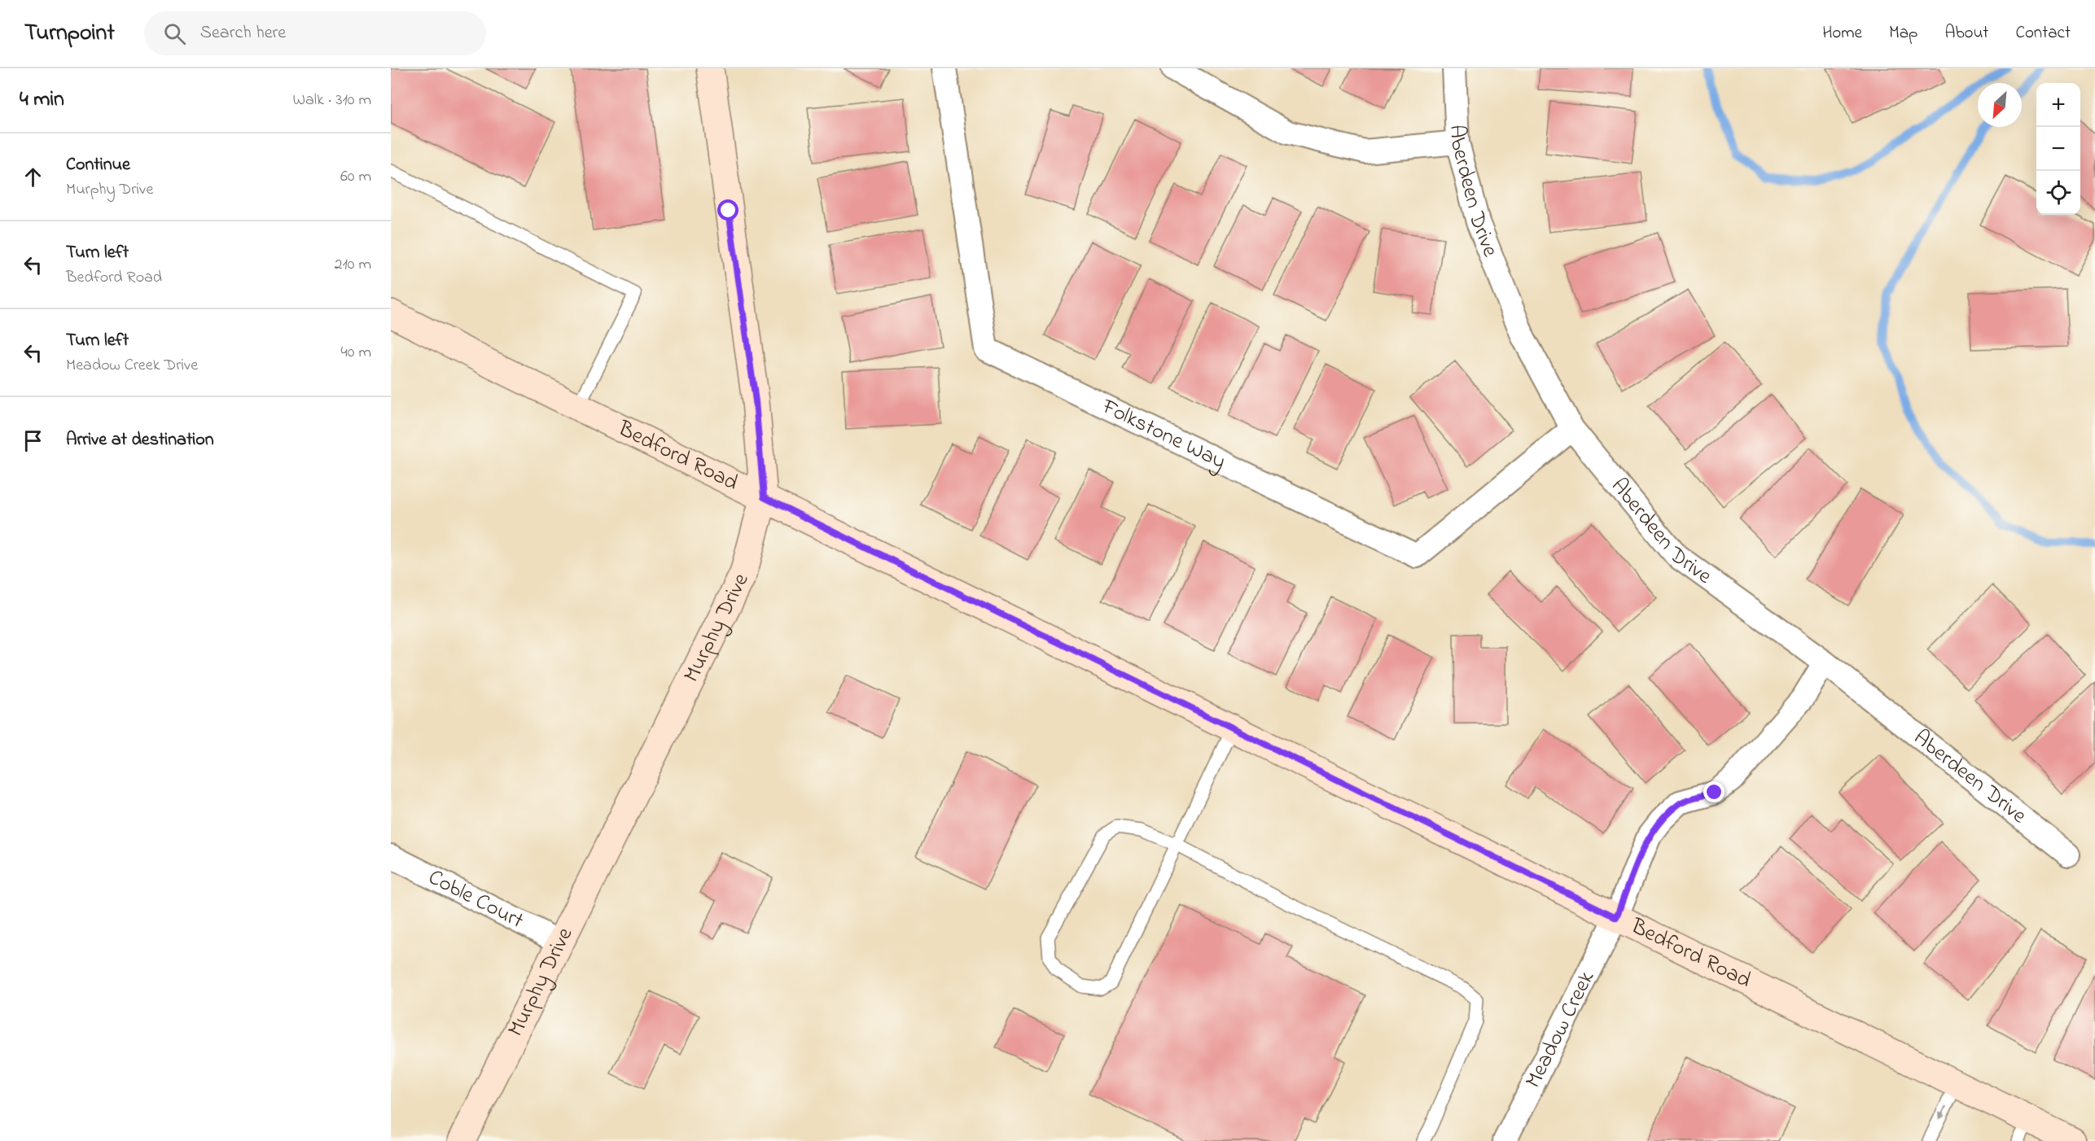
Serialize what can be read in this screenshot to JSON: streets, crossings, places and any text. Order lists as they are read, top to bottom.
{
  "streets": {
    "main road": ["Bedford Road", "Murphy Drive"],
    "street": [
      "Aberdeen Drive",
      "Folkstone Way",
      "Coble Court",
      "Meadow Creek"
    ]
  },
  "crossings": [
    ["Aberdeen Drive", "Folkstone Way"],
    ["Aberdeen Drive", "Meadow Creek"],
    ["Bedford Road", "Murphy Drive"],
    ["Bedford Road", "Meadow Creek"],
    ["Murphy Drive", "Coble Court"]
  ],
  "north": "bottom left",
  "page": {
    "header": "Turnpoint",
    "search": "Search here",
    "nav": [
      "Home",
      "Map",
      "About",
      "Contact"
    ],
    "heading": ["4 min", "Walk · 310 m"],
    "map_buttons": ["+", "−"],
    "list": [
      ["Continue", "Murphy Drive", "60 m"],
      ["Turn left", "Bedford Road", "210 m"],
      ["Turn left", "Meadow Creek Drive", "40 m"],
      "Arrive at destination"
    ]
  }
}
